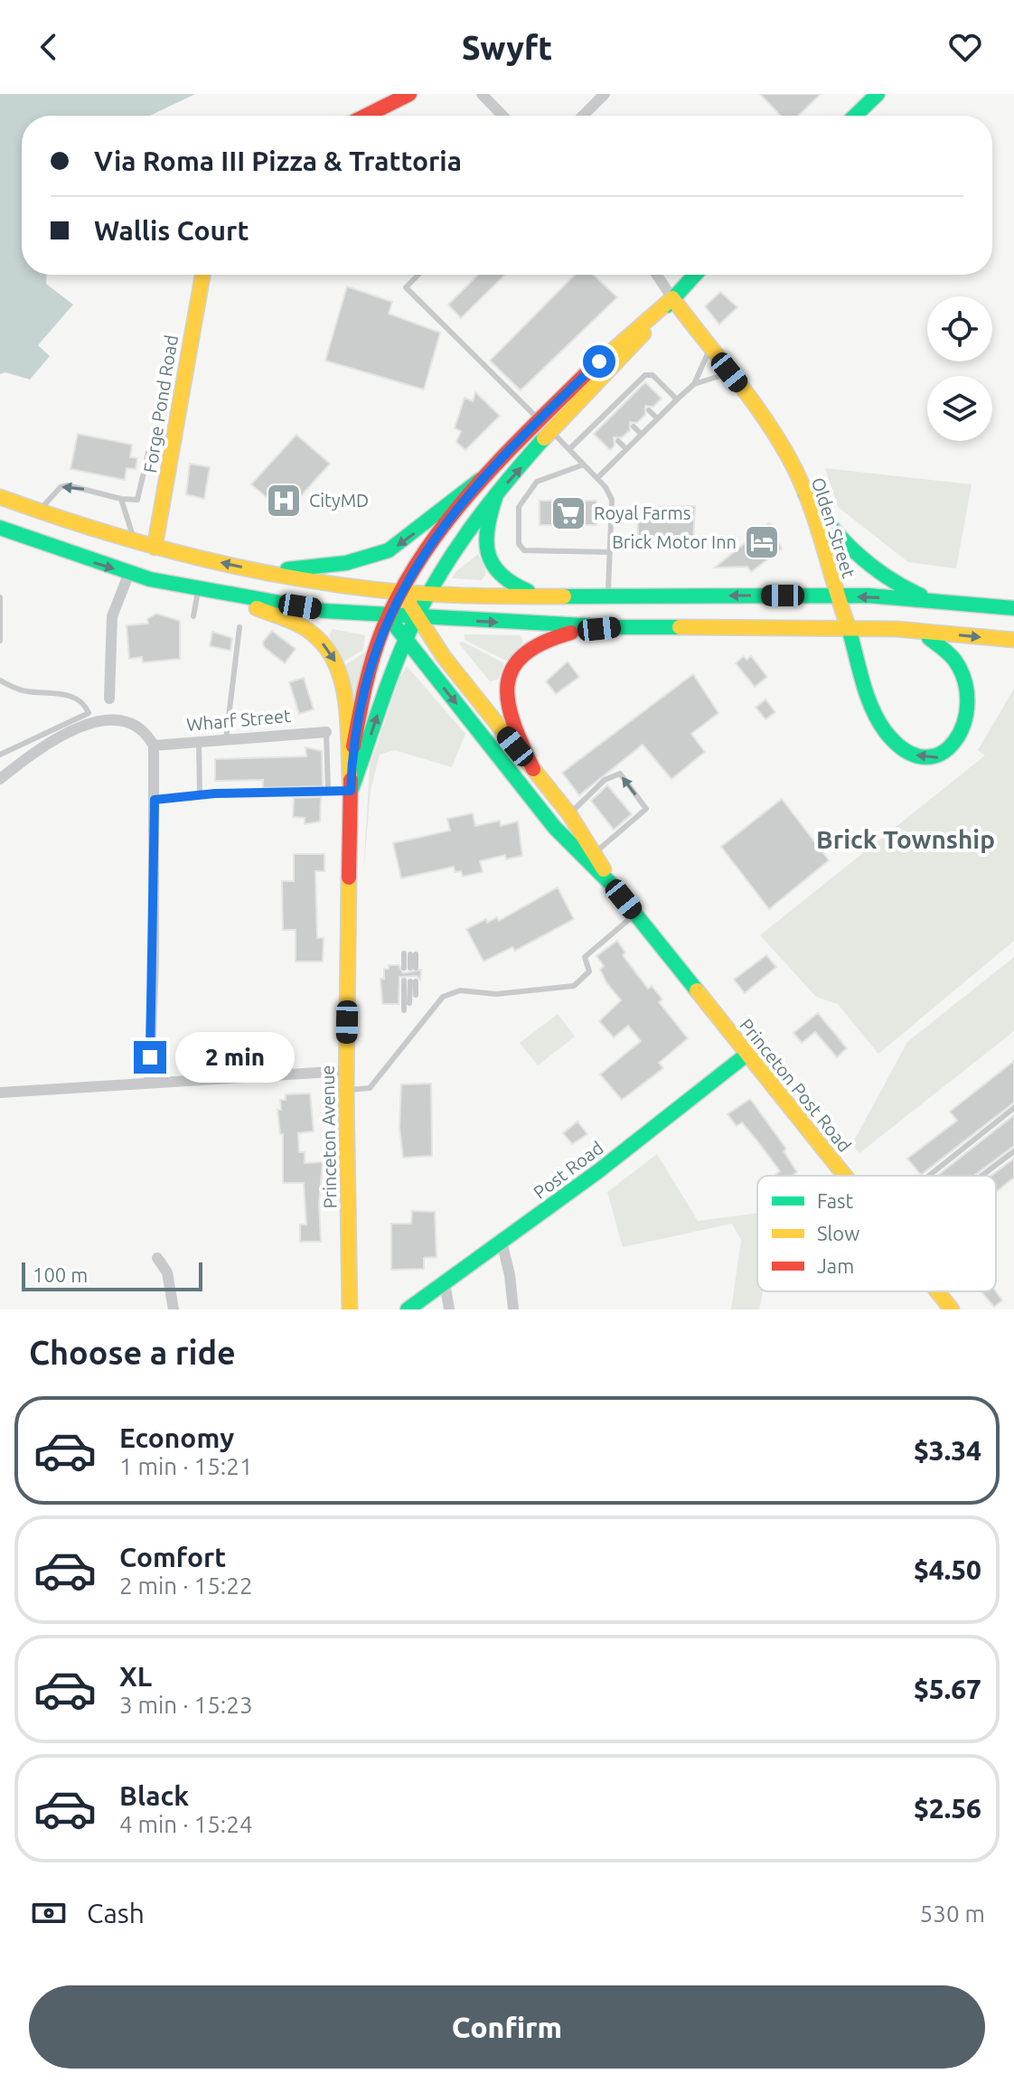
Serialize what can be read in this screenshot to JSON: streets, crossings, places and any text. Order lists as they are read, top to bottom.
{
  "streets": {
    "main road": [
      "Forge Pond Road",
      "Olden Street",
      "Princeton Post Road",
      "Princeton Avenue",
      "Post Road"
    ],
    "street": ["Wharf Street"]
  },
  "crossings": [
    ["Olden Street", "Princeton Avenue"],
    ["Princeton Post Road", "Princeton Avenue"],
    ["Princeton Post Road", "Post Road"]
  ],
  "districts": ["Brick Township"],
  "places": {
    "hospital": ["CityMD"],
    "supermarket": ["Royal Farms"],
    "hotel": ["Brick Motor Inn"]
  },
  "legend": ["Fast", "Slow", "Jam"],
  "scale_bar": "100 m",
  "page": {
    "header": "Swyft",
    "banner": ["Via Roma III Pizza & Trattoria", "Wallis Court"],
    "bubble": "2 min",
    "scale": "100 m",
    "heading": "Choose a ride",
    "list": [
      {
        "name": "Economy",
        "note": "1 min · 15:21",
        "value": "$3.34"
      },
      {
        "name": "Comfort",
        "note": "2 min · 15:22",
        "value": "$4.50"
      },
      {
        "name": "XL",
        "note": "3 min · 15:23",
        "value": "$5.67"
      },
      {
        "name": "Black",
        "note": "4 min · 15:24",
        "value": "$2.56"
      }
    ],
    "pay": ["Cash", "530 m"],
    "buttons": "Confirm"
  }
}
